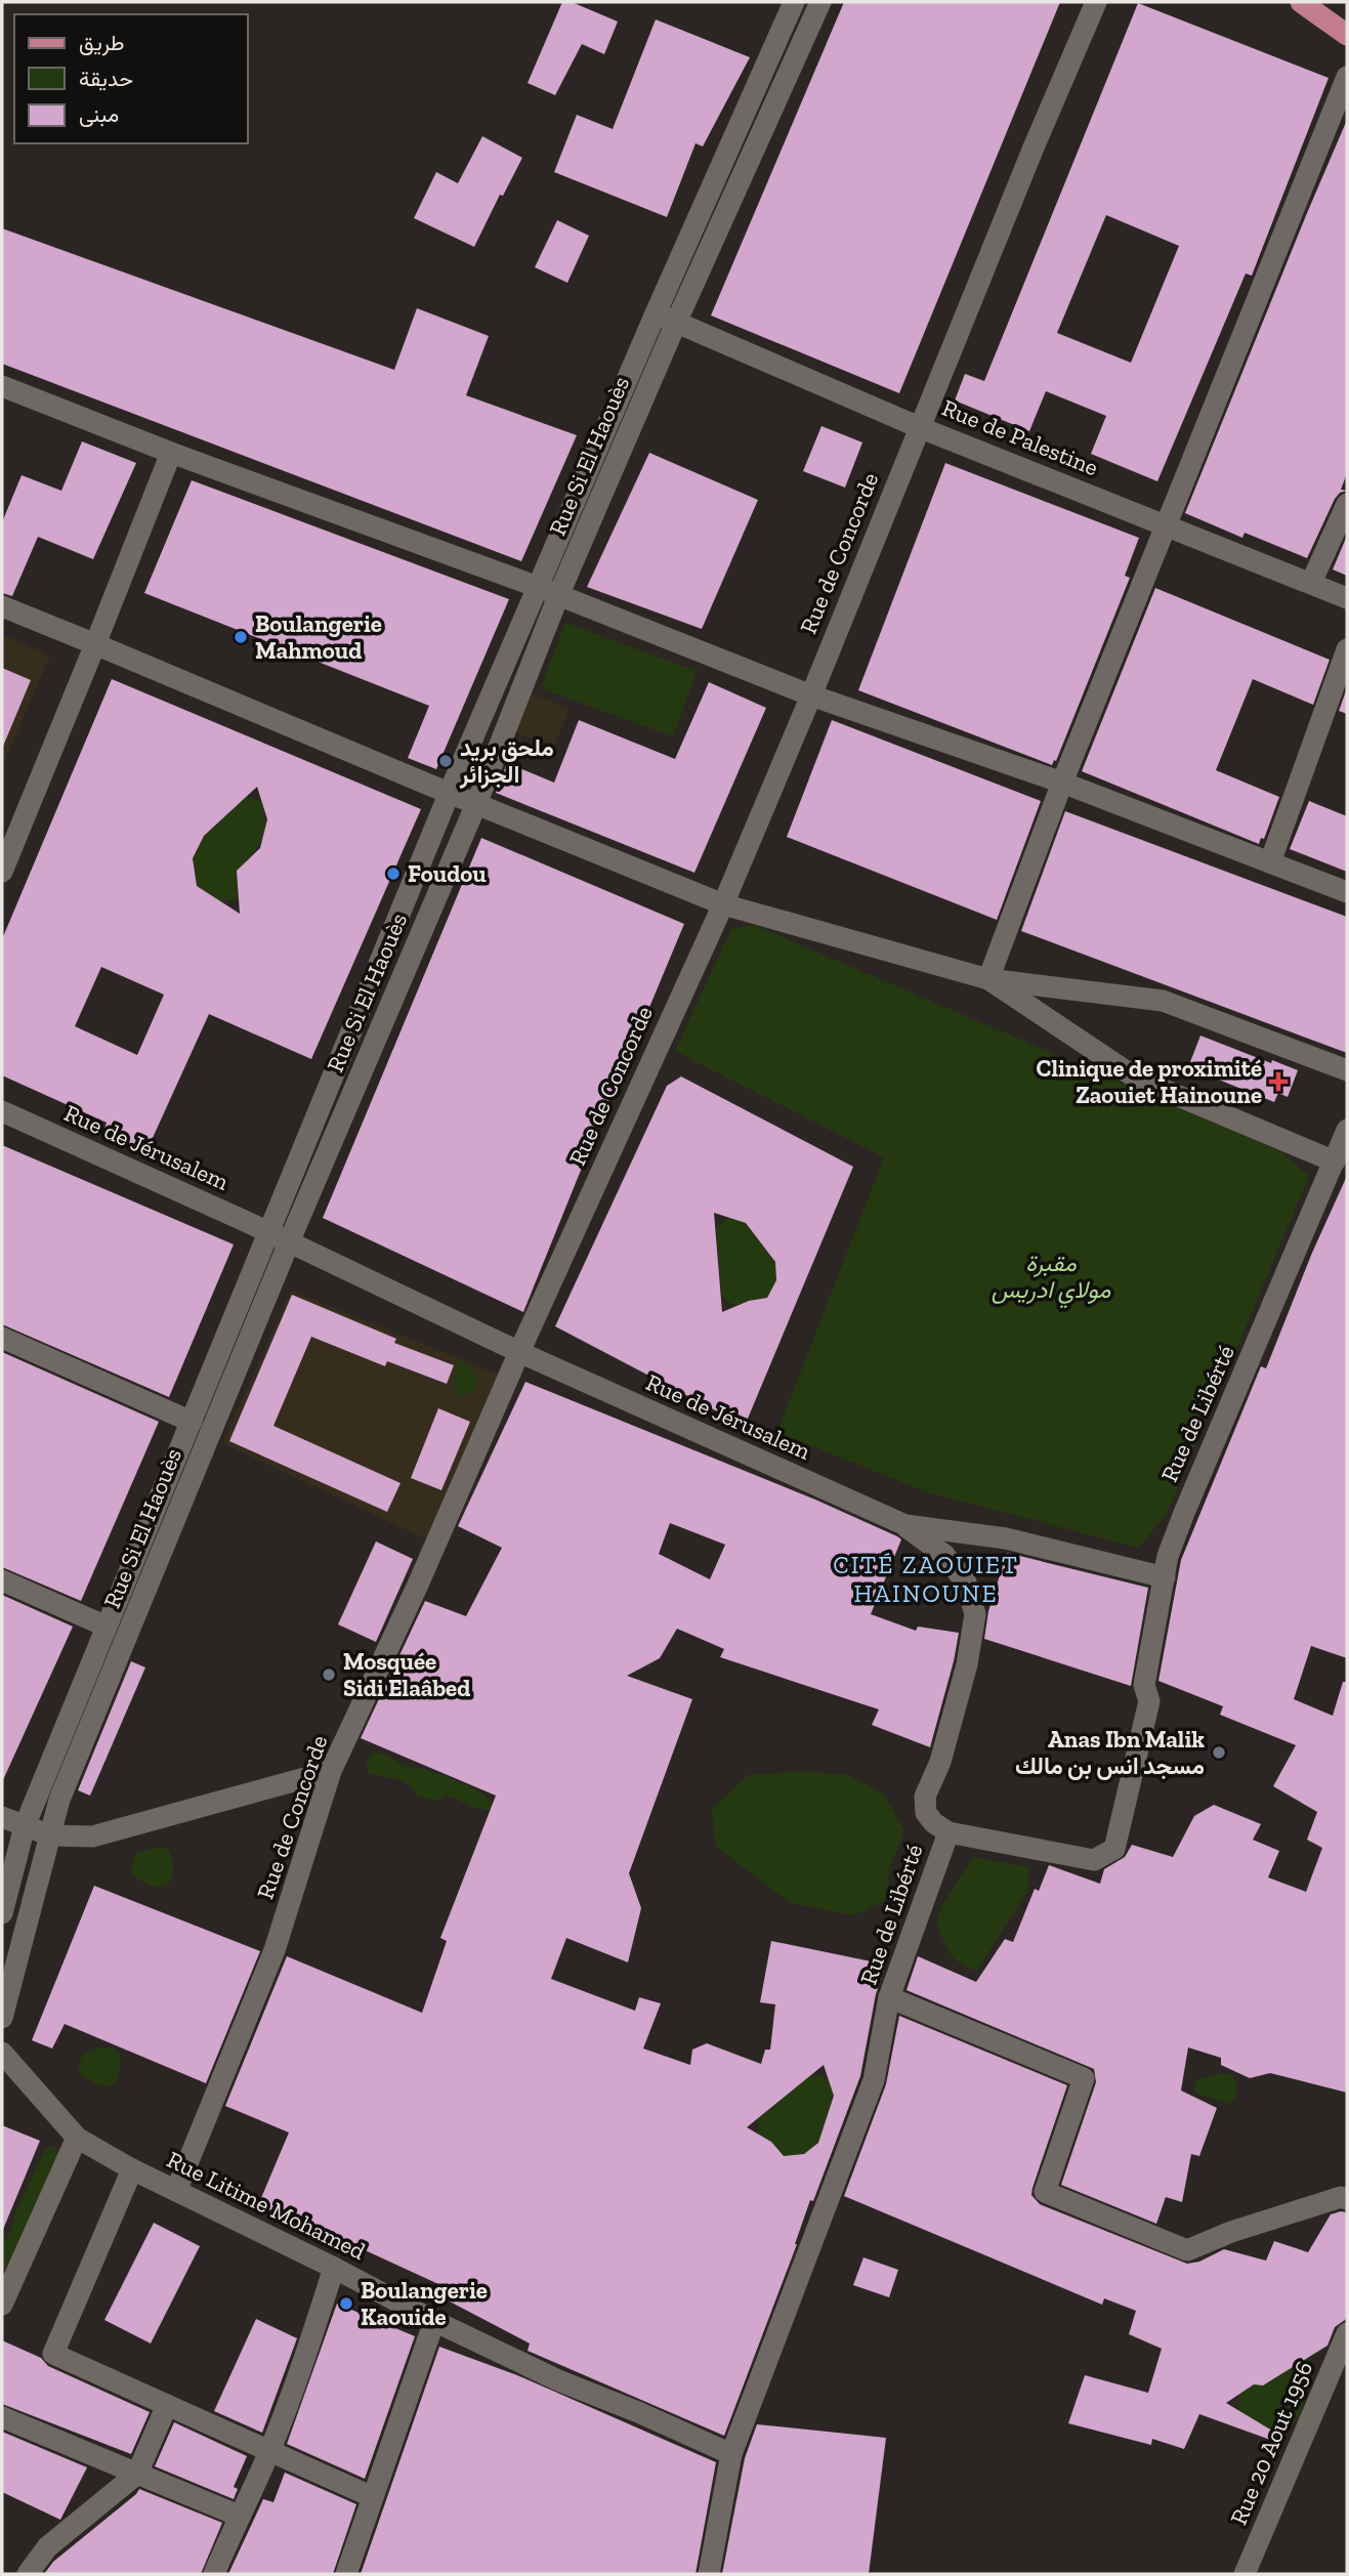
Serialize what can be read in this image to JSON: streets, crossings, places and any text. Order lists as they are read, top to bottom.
{
  "streets": {
    "street": [
      "Rue de Palestine",
      "Rue Si El Haouès",
      "Rue de Concorde",
      "Rue de Jérusalem",
      "Rue de Libérté",
      "Rue Litime Mohamed",
      "Rue 20 Aout 1956"
    ]
  },
  "crossings": [
    ["Rue de Palestine", "Rue Si El Haouès"],
    ["Rue de Palestine", "Rue de Concorde"],
    ["Rue Si El Haouès", "Rue de Jérusalem"],
    ["Rue de Concorde", "Rue de Jérusalem"],
    ["Rue de Concorde", "Rue Litime Mohamed"],
    ["Rue de Jérusalem", "Rue de Libérté"],
    ["Rue de Libérté", "Rue Litime Mohamed"]
  ],
  "districts": ["CITÉ ZAOUIET HAINOUNE"],
  "parks": ["مقبرة مولاي ادريس"],
  "places": {
    "other": [
      "Boulangerie Mahmoud",
      "ملحق بريد الجزائر",
      "Foudou",
      "Mosquée Sidi Elaâbed",
      "Anas Ibn Malik مسجد انس بن مالك",
      "Boulangerie Kaouide"
    ],
    "health": ["Clinique de proximité Zaouiet Hainoune"]
  },
  "legend": ["طريق", "حديقة", "مبنى"]
}
